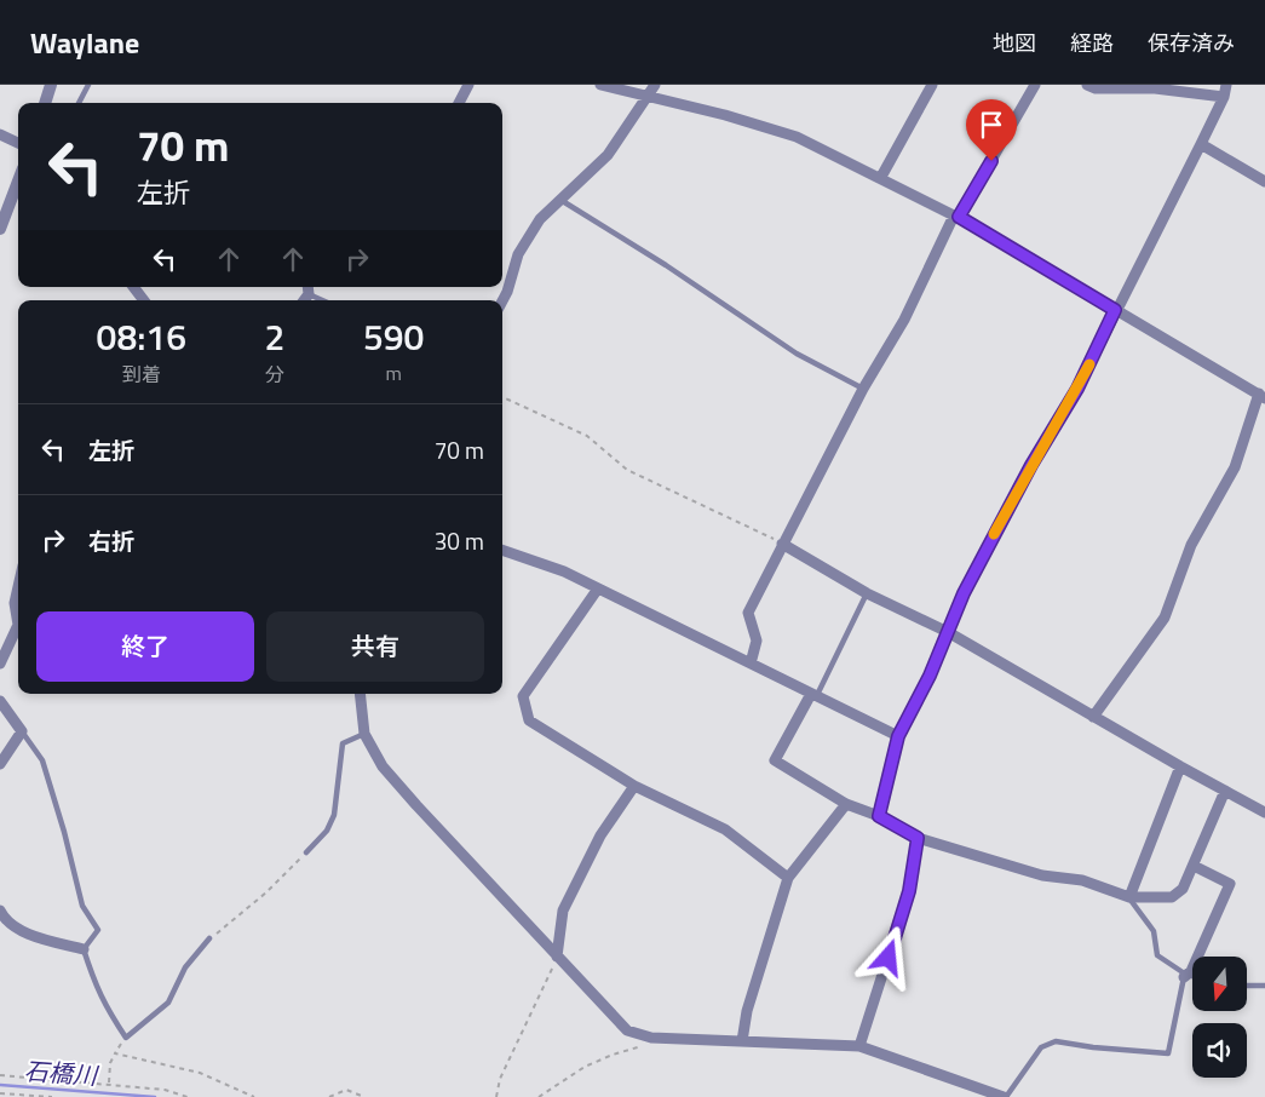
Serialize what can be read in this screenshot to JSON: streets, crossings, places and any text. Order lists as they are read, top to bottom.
{
  "water": ["石橋川"],
  "north": "bottom",
  "page": {
    "header": "Waylane",
    "nav": ["地図", "経路", "保存済み"],
    "turn": ["70 m", "左折"],
    "eta": [
      "08:16",
      "到着",
      "2",
      "分",
      "590",
      "m"
    ],
    "list": [
      {
        "name": "左折",
        "value": "70 m"
      },
      {
        "name": "右折",
        "value": "30 m"
      }
    ],
    "buttons": ["終了", "共有"]
  }
}
